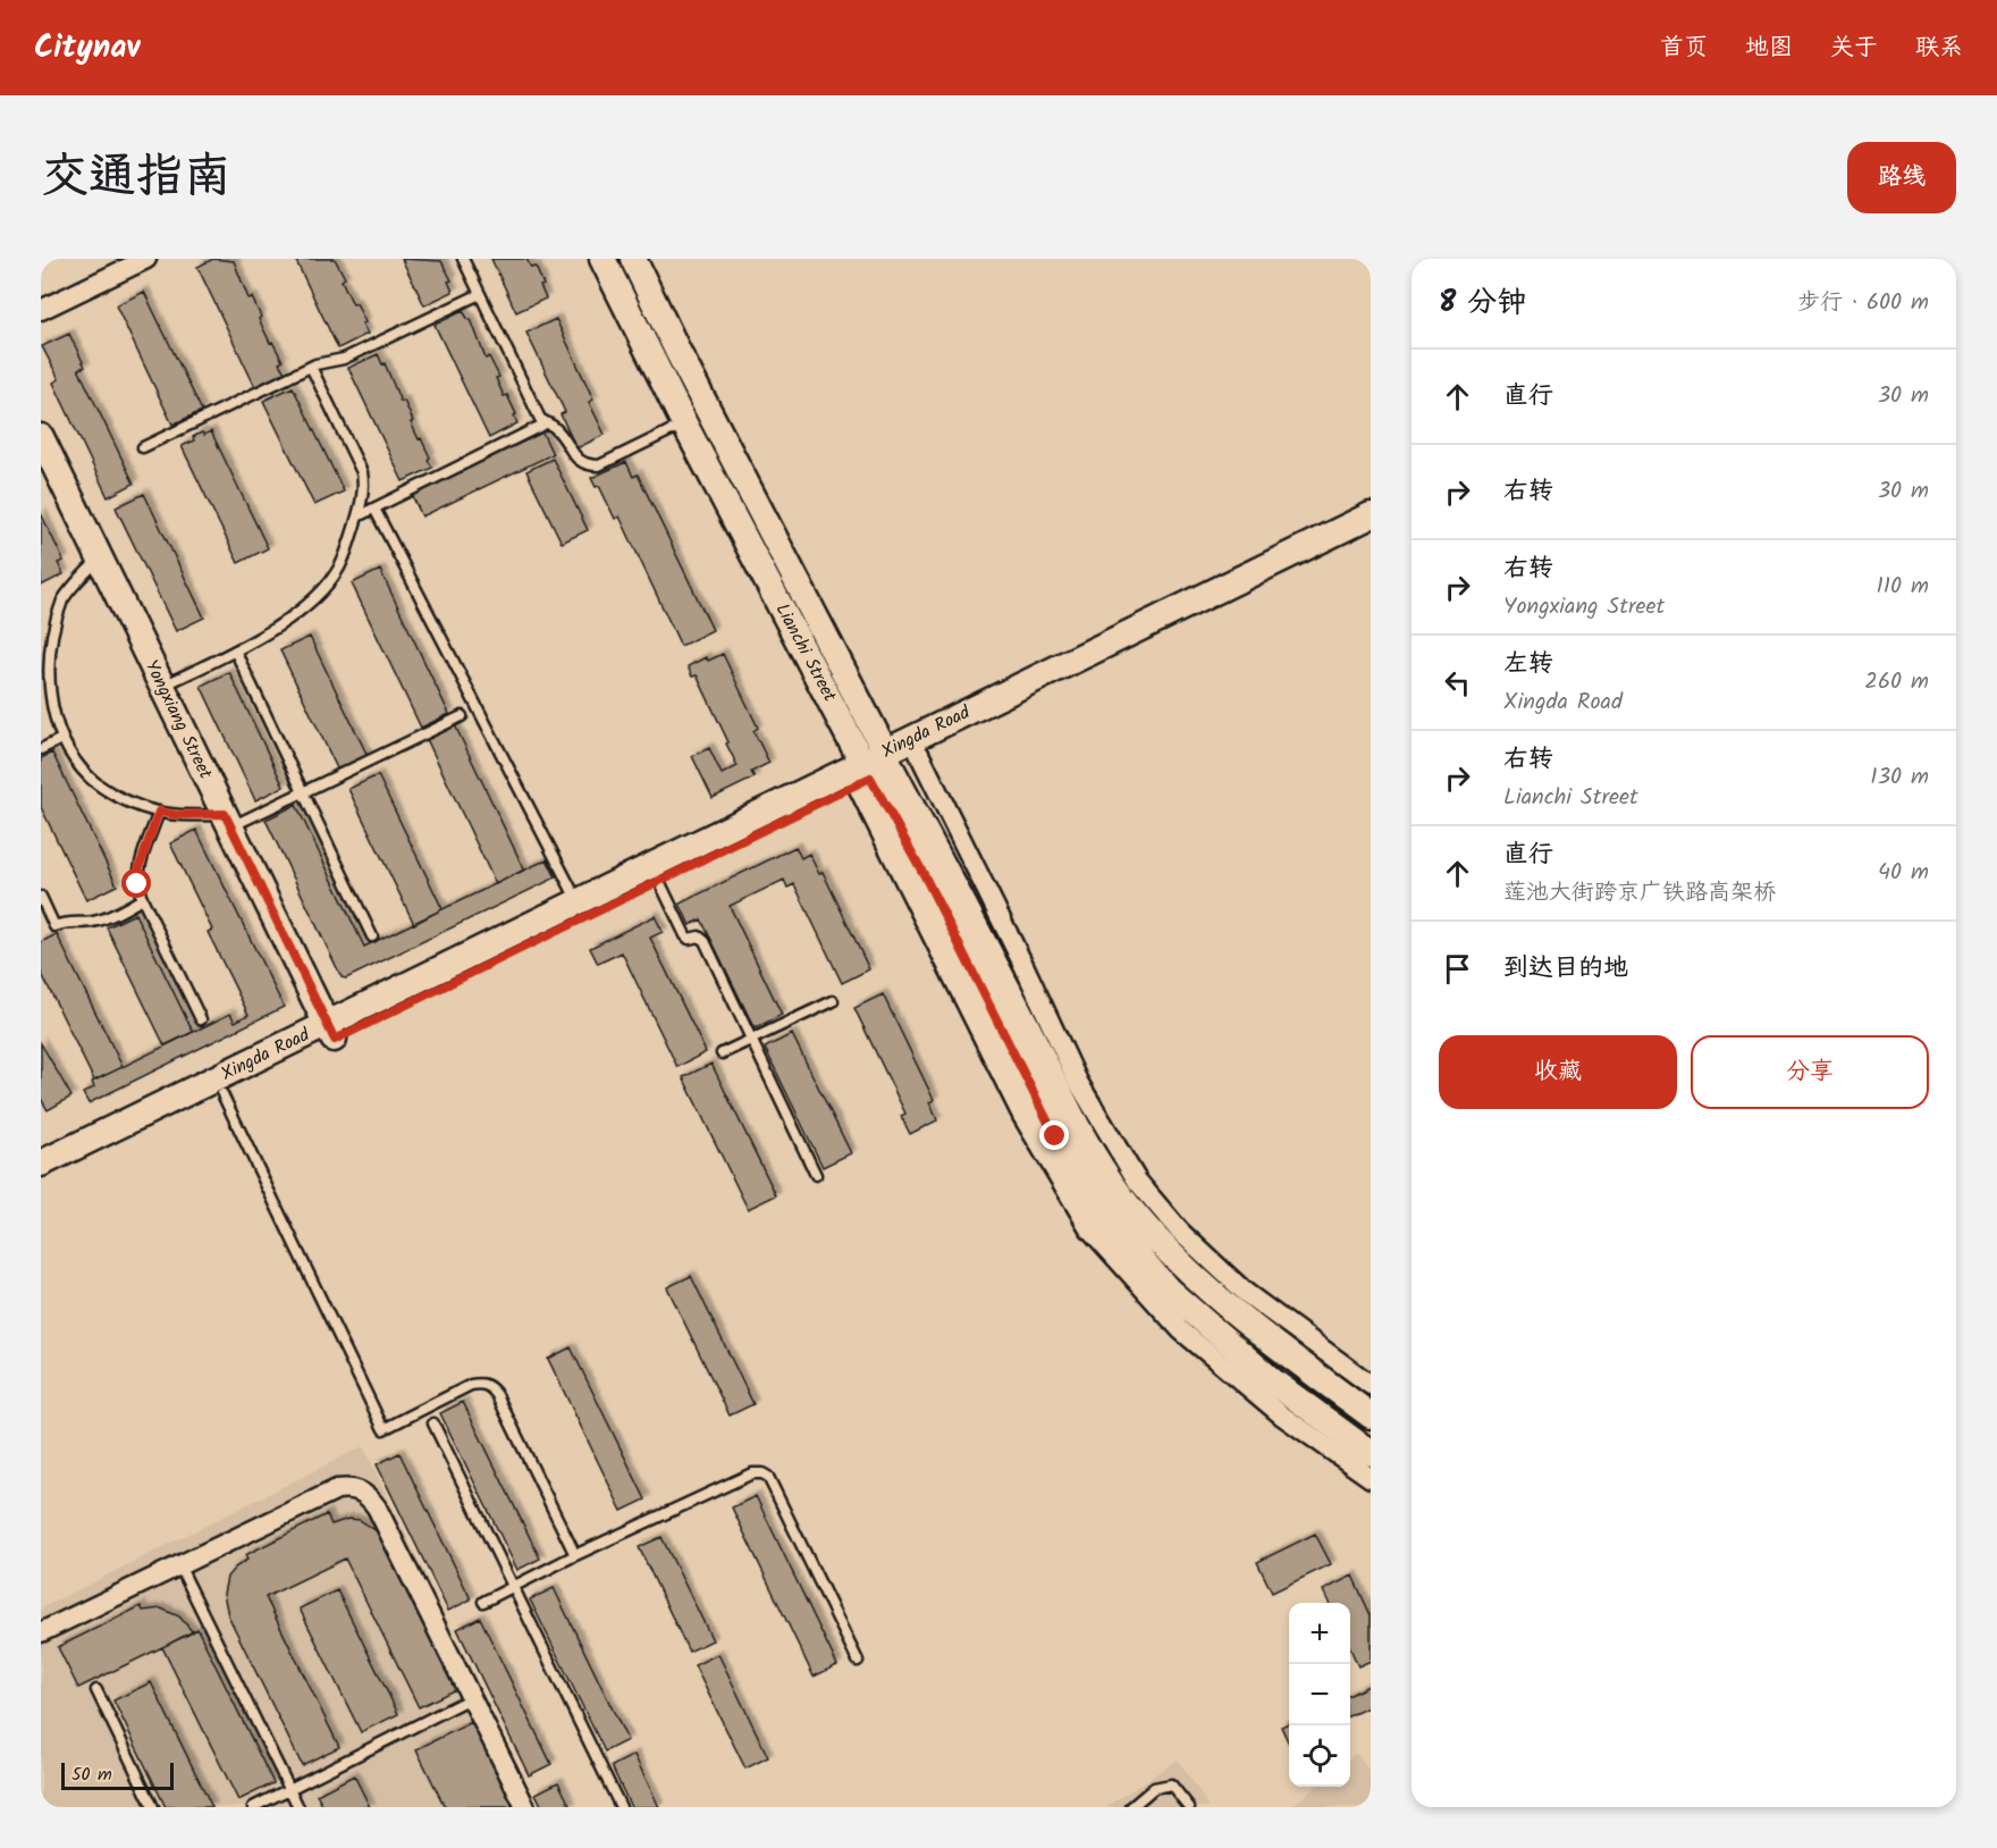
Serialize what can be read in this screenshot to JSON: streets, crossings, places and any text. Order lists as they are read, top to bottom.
{
  "streets": {
    "main road": ["Lianchi Street", "Yongxiang Street", "Xingda Road"]
  },
  "crossings": [
    ["Lianchi Street", "Xingda Road"],
    ["Yongxiang Street", "Xingda Road"]
  ],
  "scale_bar": "50 m",
  "page": {
    "header": "Citynav",
    "nav": [
      "首页",
      "地图",
      "关于",
      "联系"
    ],
    "title": "交通指南",
    "buttons": [
      "路线",
      ["收藏", "分享"]
    ],
    "heading": ["8 分钟", "步行 · 600 m"],
    "list": [
      ["直行", "30 m"],
      ["右转", "30 m"],
      ["右转", "Yongxiang Street", "110 m"],
      ["左转", "Xingda Road", "260 m"],
      ["右转", "Lianchi Street", "130 m"],
      ["直行", "莲池大街跨京广铁路高架桥", "40 m"],
      "到达目的地"
    ],
    "map_buttons": ["+", "−"],
    "scale": "50 m"
  }
}
